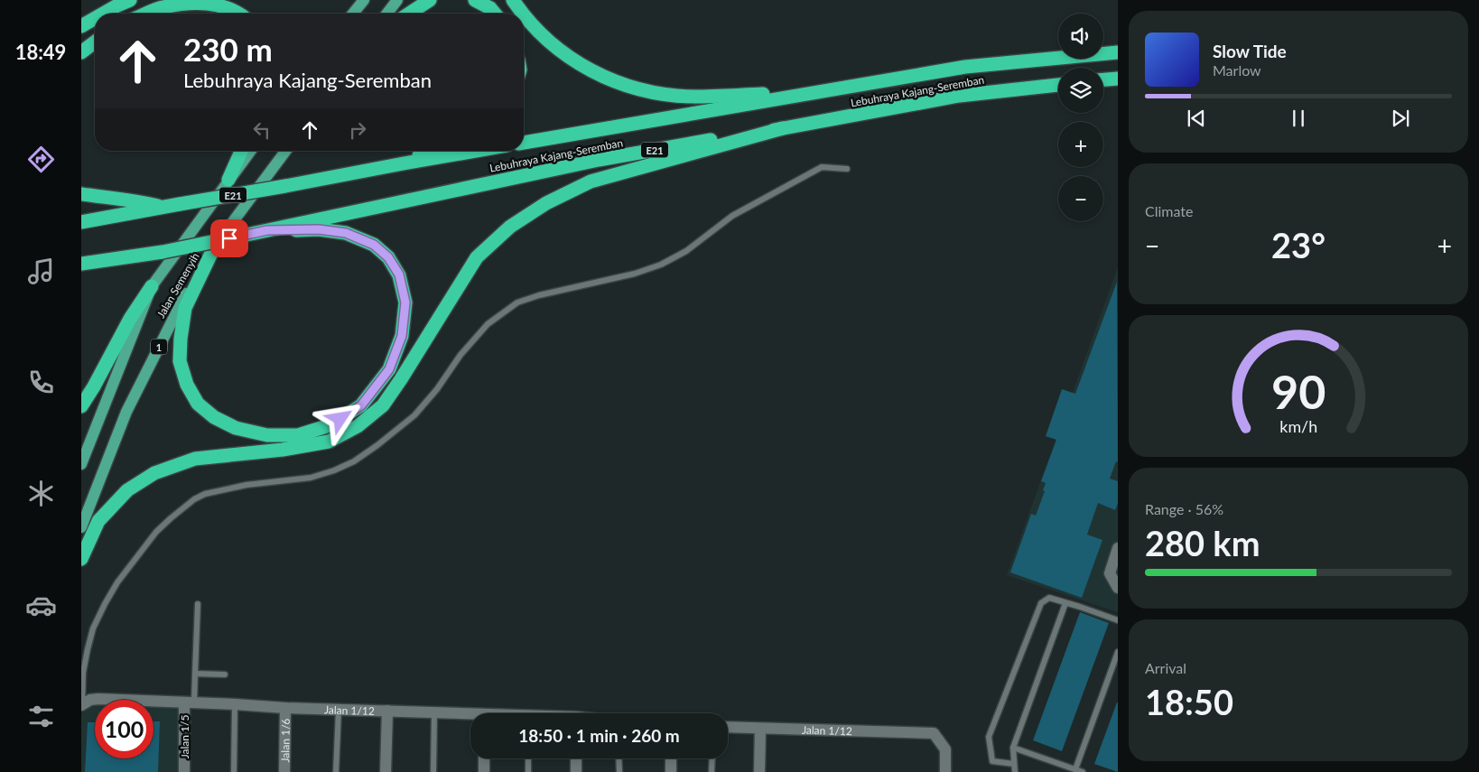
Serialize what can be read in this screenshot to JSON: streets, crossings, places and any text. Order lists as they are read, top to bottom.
{
  "streets": {
    "highway": ["Lebuhraya Kajang-Seremban", "E21"],
    "main road": ["Jalan Semenyih", "1"],
    "street": ["Jalan 1/12", "Jalan 1/5", "Jalan 1/6"]
  },
  "crossings": [
    ["Jalan 1/12", "Jalan 1/5"],
    ["Jalan 1/12", "Jalan 1/6"]
  ],
  "page": {
    "tabs": "18:49",
    "map_buttons": ["+", "−"],
    "turn": ["230 m", "Lebuhraya Kajang-Seremban"],
    "song": ["Slow Tide", "Marlow"],
    "tile": [
      "Climate",
      ["Range · 56%", "280 km"],
      ["Arrival", "18:50"]
    ],
    "heat": ["−", "23°", "+"],
    "limit": "100",
    "trip": "18:50 · 1 min · 260 m",
    "gauge": ["90", "km/h"]
  }
}
